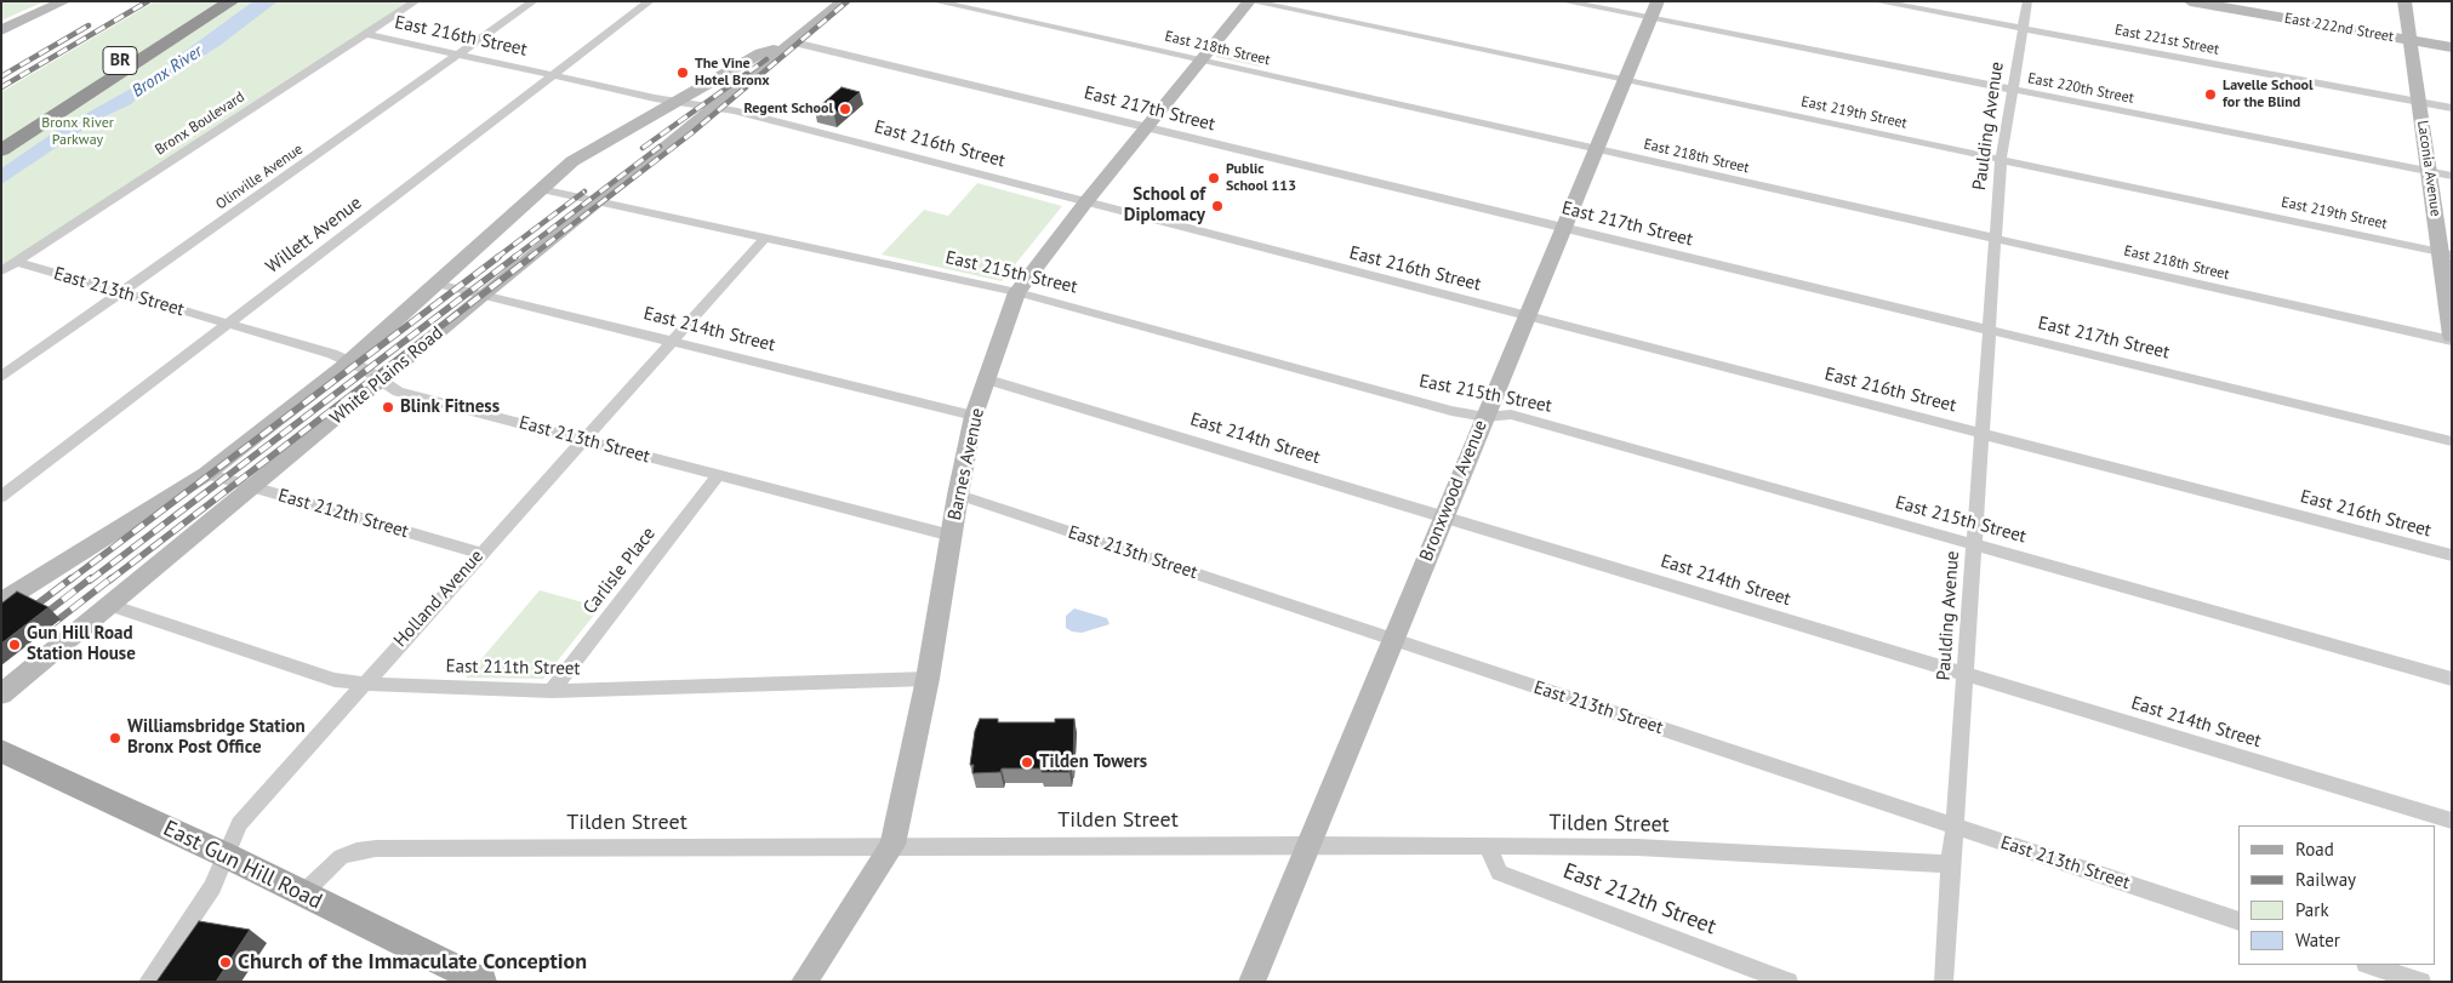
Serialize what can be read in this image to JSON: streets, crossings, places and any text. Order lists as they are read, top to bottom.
{
  "streets": {
    "highway": ["BR"],
    "main road": ["East Gun Hill Road"],
    "street": [
      "East 222nd Street",
      "East 216th Street",
      "East 221st Street",
      "East 218th Street",
      "East 220th Street",
      "East 217th Street",
      "East 219th Street",
      "Bronx Boulevard",
      "Paulding Avenue",
      "Laconia Avenue",
      "Olinville Avenue",
      "Willett Avenue",
      "East 215th Street",
      "East 213th Street",
      "East 214th Street",
      "White Plains Road",
      "Barnes Avenue",
      "Bronxwood Avenue",
      "East 212th Street",
      "Carlisle Place",
      "Holland Avenue",
      "East 211th Street",
      "Tilden Street"
    ]
  },
  "crossings": [
    ["East 222nd Street", "Laconia Avenue"],
    ["East 216th Street", "Bronx Boulevard"],
    ["East 216th Street", "Paulding Avenue"],
    ["East 216th Street", "Olinville Avenue"],
    ["East 216th Street", "Willett Avenue"],
    ["East 216th Street", "White Plains Road"],
    ["East 216th Street", "Barnes Avenue"],
    ["East 216th Street", "Bronxwood Avenue"],
    ["East 221st Street", "Paulding Avenue"],
    ["East 221st Street", "Laconia Avenue"],
    ["East 218th Street", "Paulding Avenue"],
    ["East 218th Street", "Laconia Avenue"],
    ["East 218th Street", "Barnes Avenue"],
    ["East 218th Street", "Bronxwood Avenue"],
    ["East 220th Street", "Paulding Avenue"],
    ["East 220th Street", "Laconia Avenue"],
    ["East 220th Street", "Bronxwood Avenue"],
    ["East 217th Street", "Paulding Avenue"],
    ["East 217th Street", "White Plains Road"],
    ["East 217th Street", "Barnes Avenue"],
    ["East 217th Street", "Bronxwood Avenue"],
    ["East 219th Street", "Paulding Avenue"],
    ["East 219th Street", "Laconia Avenue"],
    ["East 219th Street", "Barnes Avenue"],
    ["East 219th Street", "Bronxwood Avenue"],
    ["Bronx Boulevard", "East 213th Street"],
    ["Paulding Avenue", "East 215th Street"],
    ["Paulding Avenue", "East 213th Street"],
    ["Paulding Avenue", "East 214th Street"],
    ["Paulding Avenue", "Tilden Street"],
    ["Olinville Avenue", "East 213th Street"],
    ["Willett Avenue", "East 213th Street"],
    ["East 215th Street", "White Plains Road"],
    ["East 215th Street", "Barnes Avenue"],
    ["East 215th Street", "Bronxwood Avenue"],
    ["East 215th Street", "Holland Avenue"],
    ["East 213th Street", "White Plains Road"],
    ["East 213th Street", "Barnes Avenue"],
    ["East 213th Street", "Bronxwood Avenue"],
    ["East 213th Street", "Carlisle Place"],
    ["East 213th Street", "Holland Avenue"],
    ["East 214th Street", "White Plains Road"],
    ["East 214th Street", "Barnes Avenue"],
    ["East 214th Street", "Bronxwood Avenue"],
    ["East 214th Street", "Holland Avenue"],
    ["White Plains Road", "East 212th Street"],
    ["White Plains Road", "East 211th Street"],
    ["Barnes Avenue", "East 211th Street"],
    ["Barnes Avenue", "Tilden Street"],
    ["Bronxwood Avenue", "Tilden Street"],
    ["East 212th Street", "Holland Avenue"],
    ["East 212th Street", "Tilden Street"],
    ["Carlisle Place", "East 211th Street"],
    ["Holland Avenue", "East 211th Street"],
    ["Holland Avenue", "East Gun Hill Road"],
    ["Tilden Street", "East Gun Hill Road"]
  ],
  "water": ["Bronx River"],
  "parks": ["Bronx River Parkway"],
  "places": [
    "The Vine Hotel Bronx",
    "Lavelle School for the Blind",
    "Regent School",
    "Public School 113",
    "School of Diplomacy",
    "Blink Fitness",
    "Gun Hill Road Station House",
    "Williamsbridge Station Bronx Post Office",
    "Tilden Towers",
    "Church of the Immaculate Conception"
  ],
  "legend": [
    "Road",
    "Railway",
    "Park",
    "Water"
  ]
}
